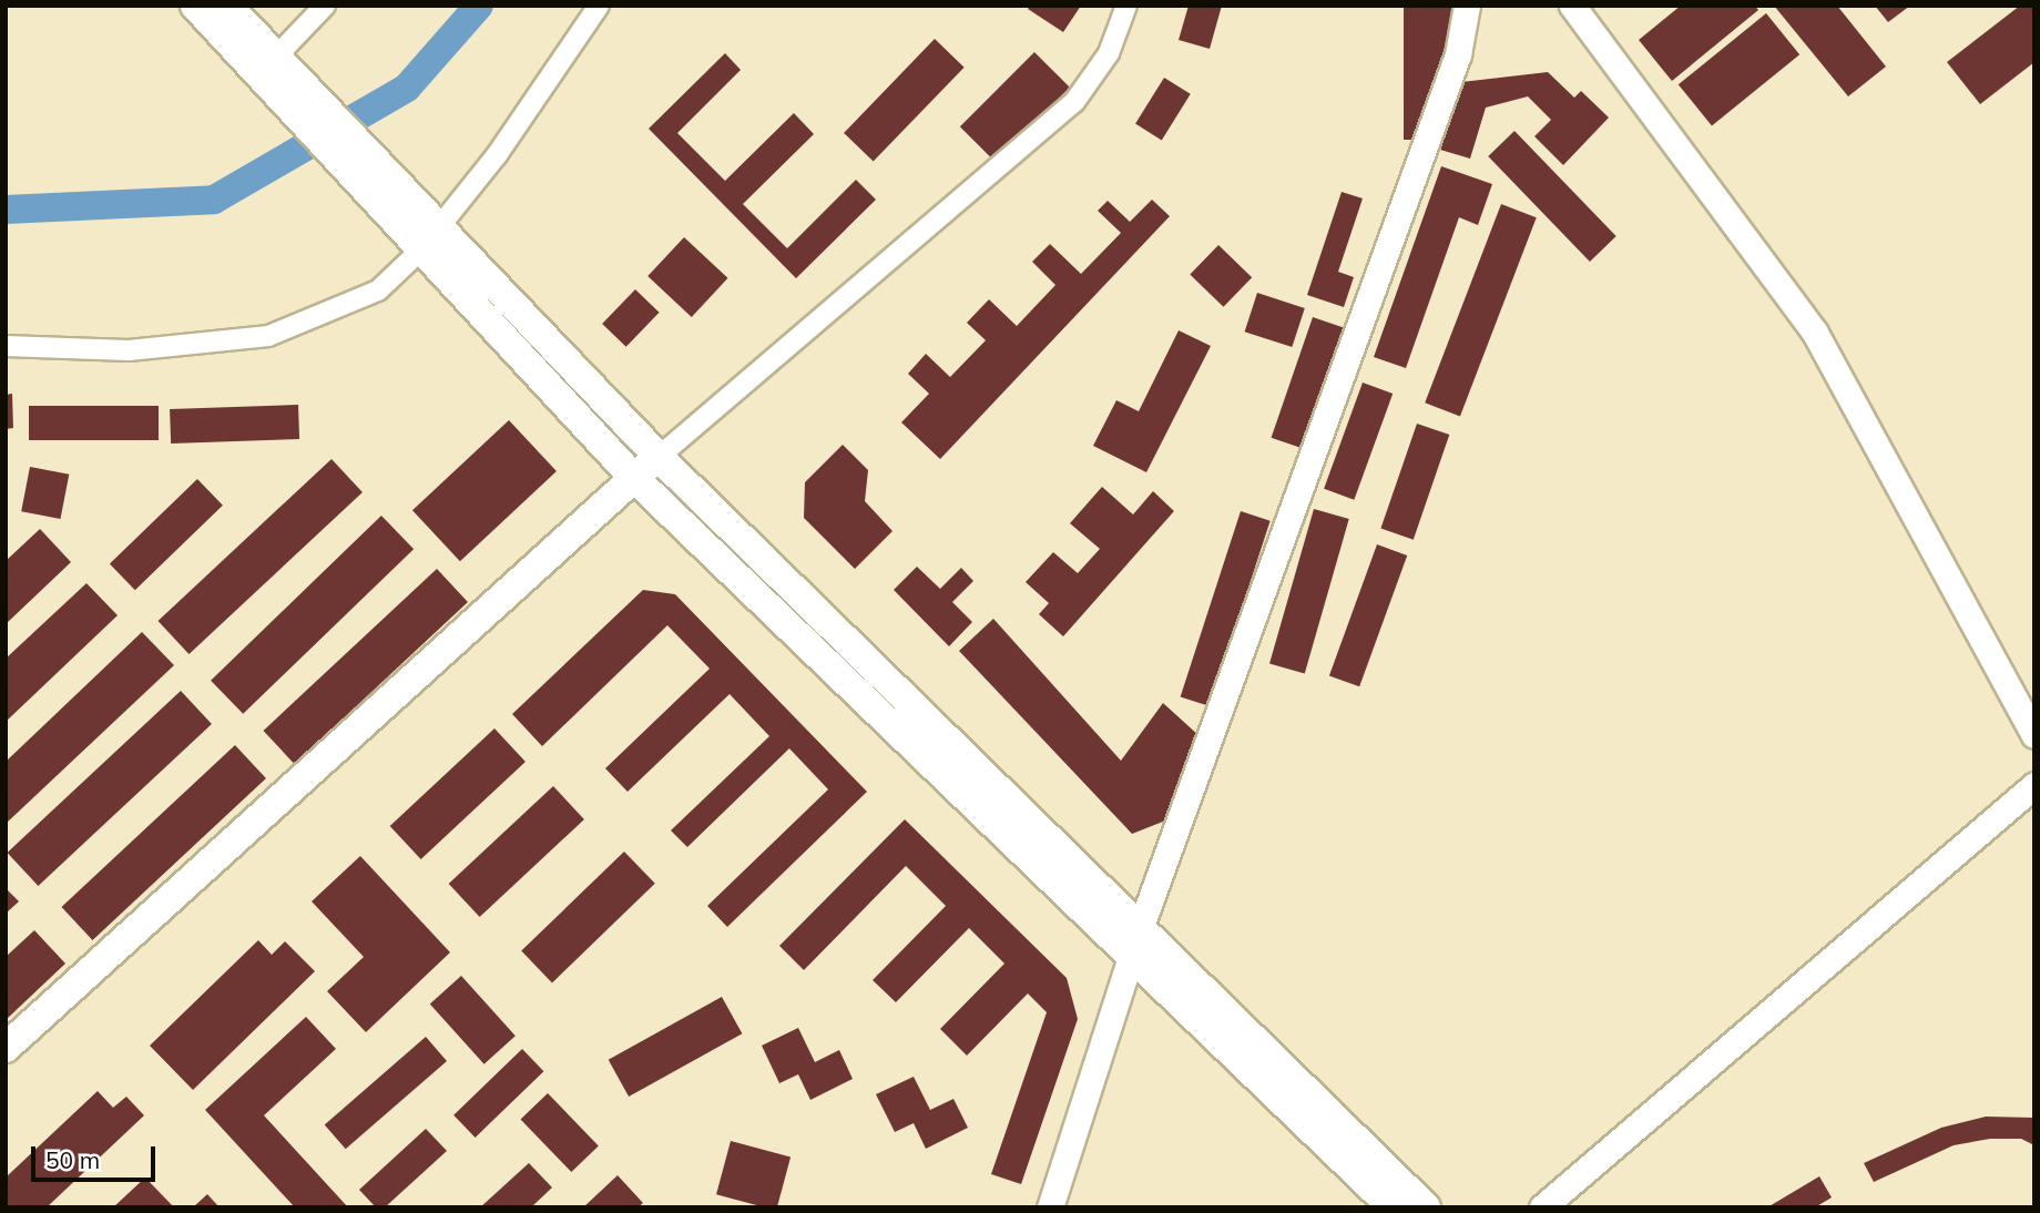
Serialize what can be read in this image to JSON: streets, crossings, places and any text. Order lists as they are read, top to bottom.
{
  "scale_bar": "50 m"
}
